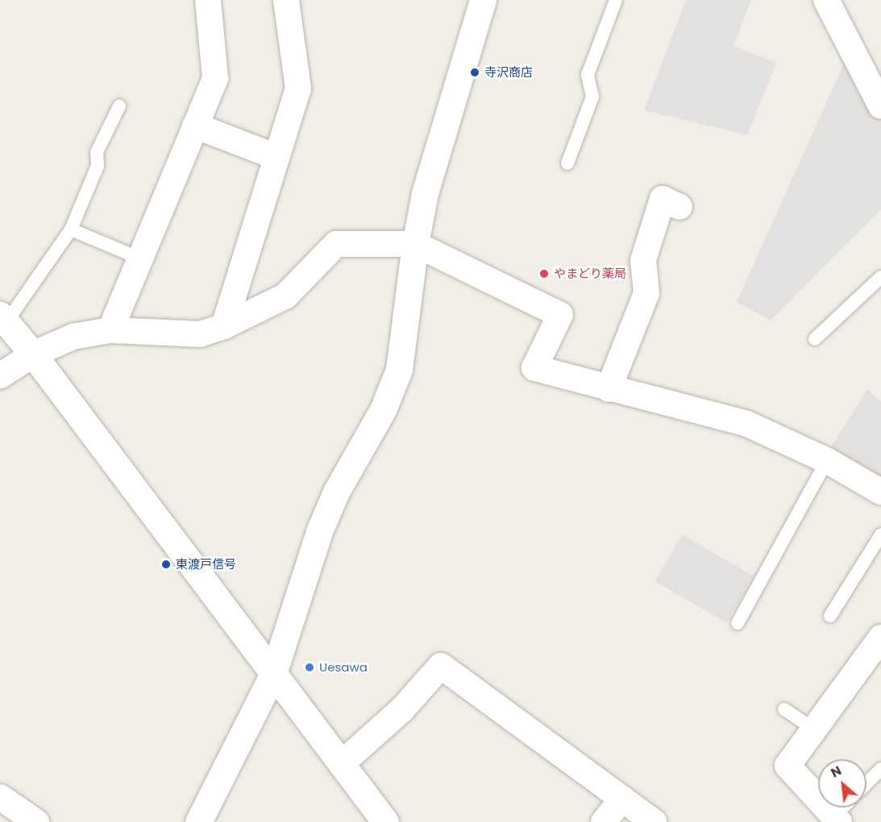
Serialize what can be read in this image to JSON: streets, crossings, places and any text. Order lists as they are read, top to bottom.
{
  "places": [
    "寺沢商店",
    "やまどり薬局",
    "東渡戸信号",
    "Uesawa"
  ],
  "north": "top left"
}
